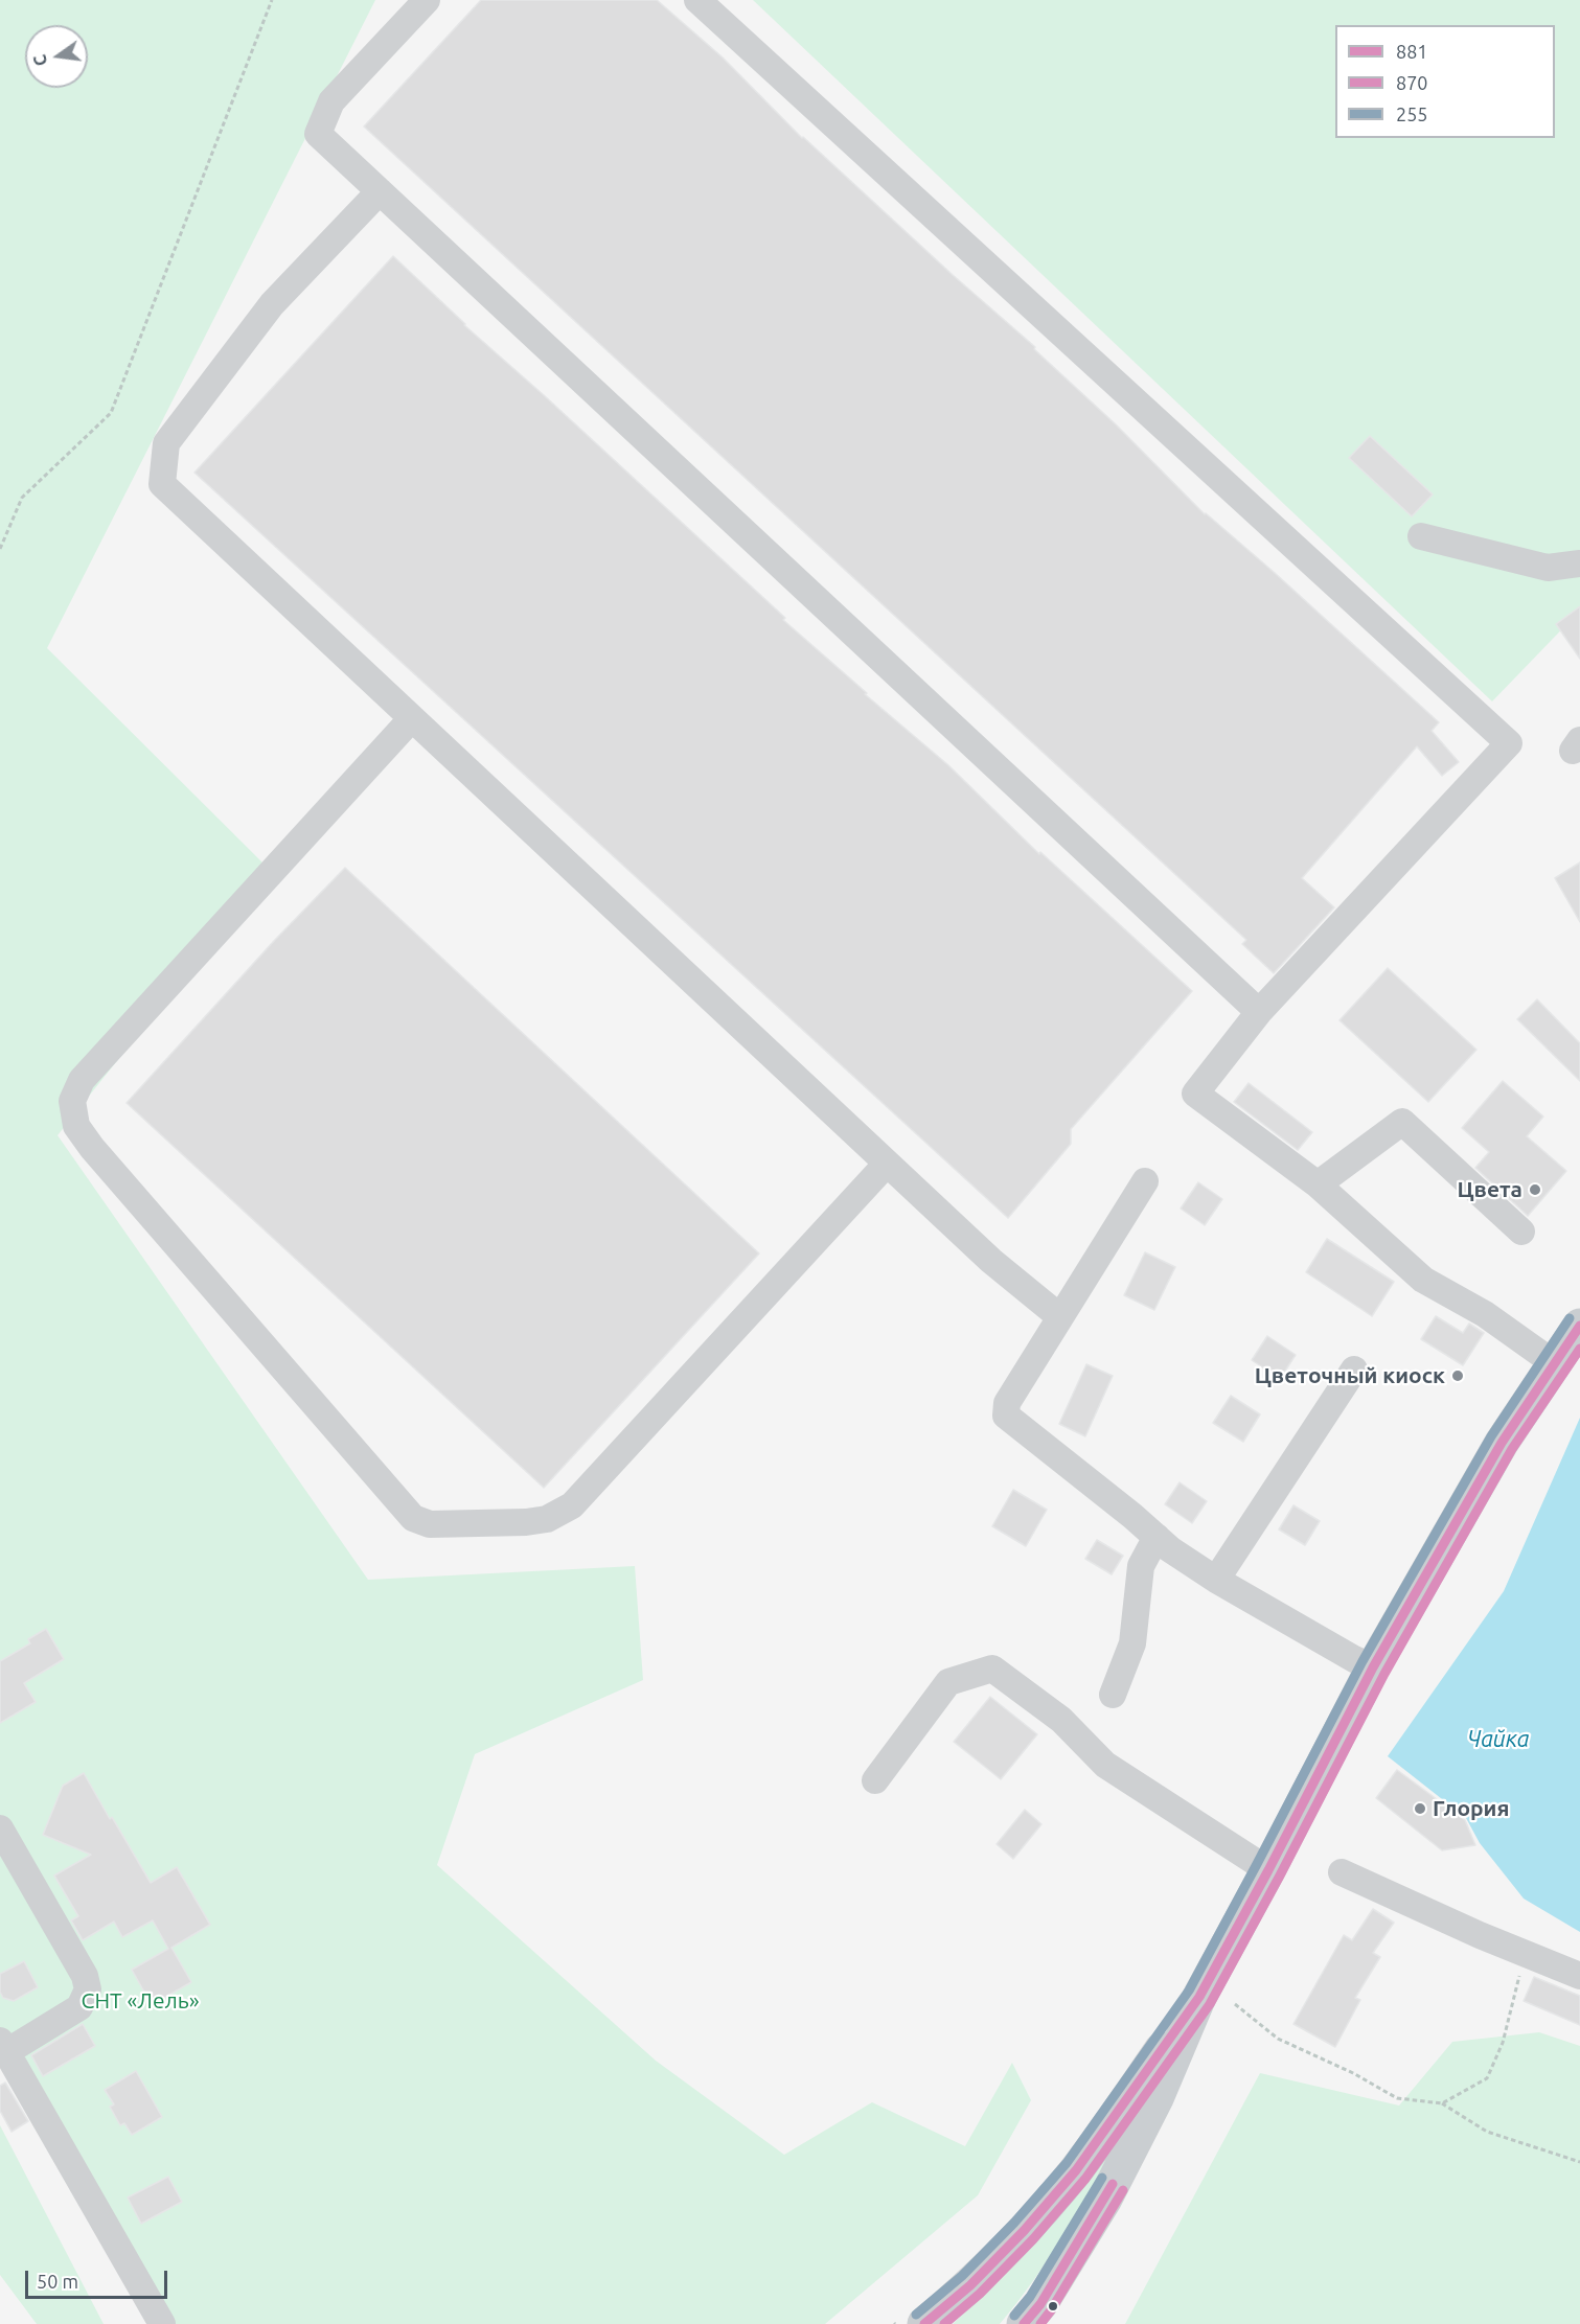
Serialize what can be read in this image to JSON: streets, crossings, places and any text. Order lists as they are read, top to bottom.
{
  "water": ["Чайка"],
  "parks": ["СНТ «Лель»"],
  "places": ["Цвета", "Цветочный киоск", "Глория"],
  "lines": ["transit line 255", "transit line 881", "transit line 870"],
  "legend": ["881", "870", "255"],
  "scale_bar": "50 m",
  "north": "left"
}
